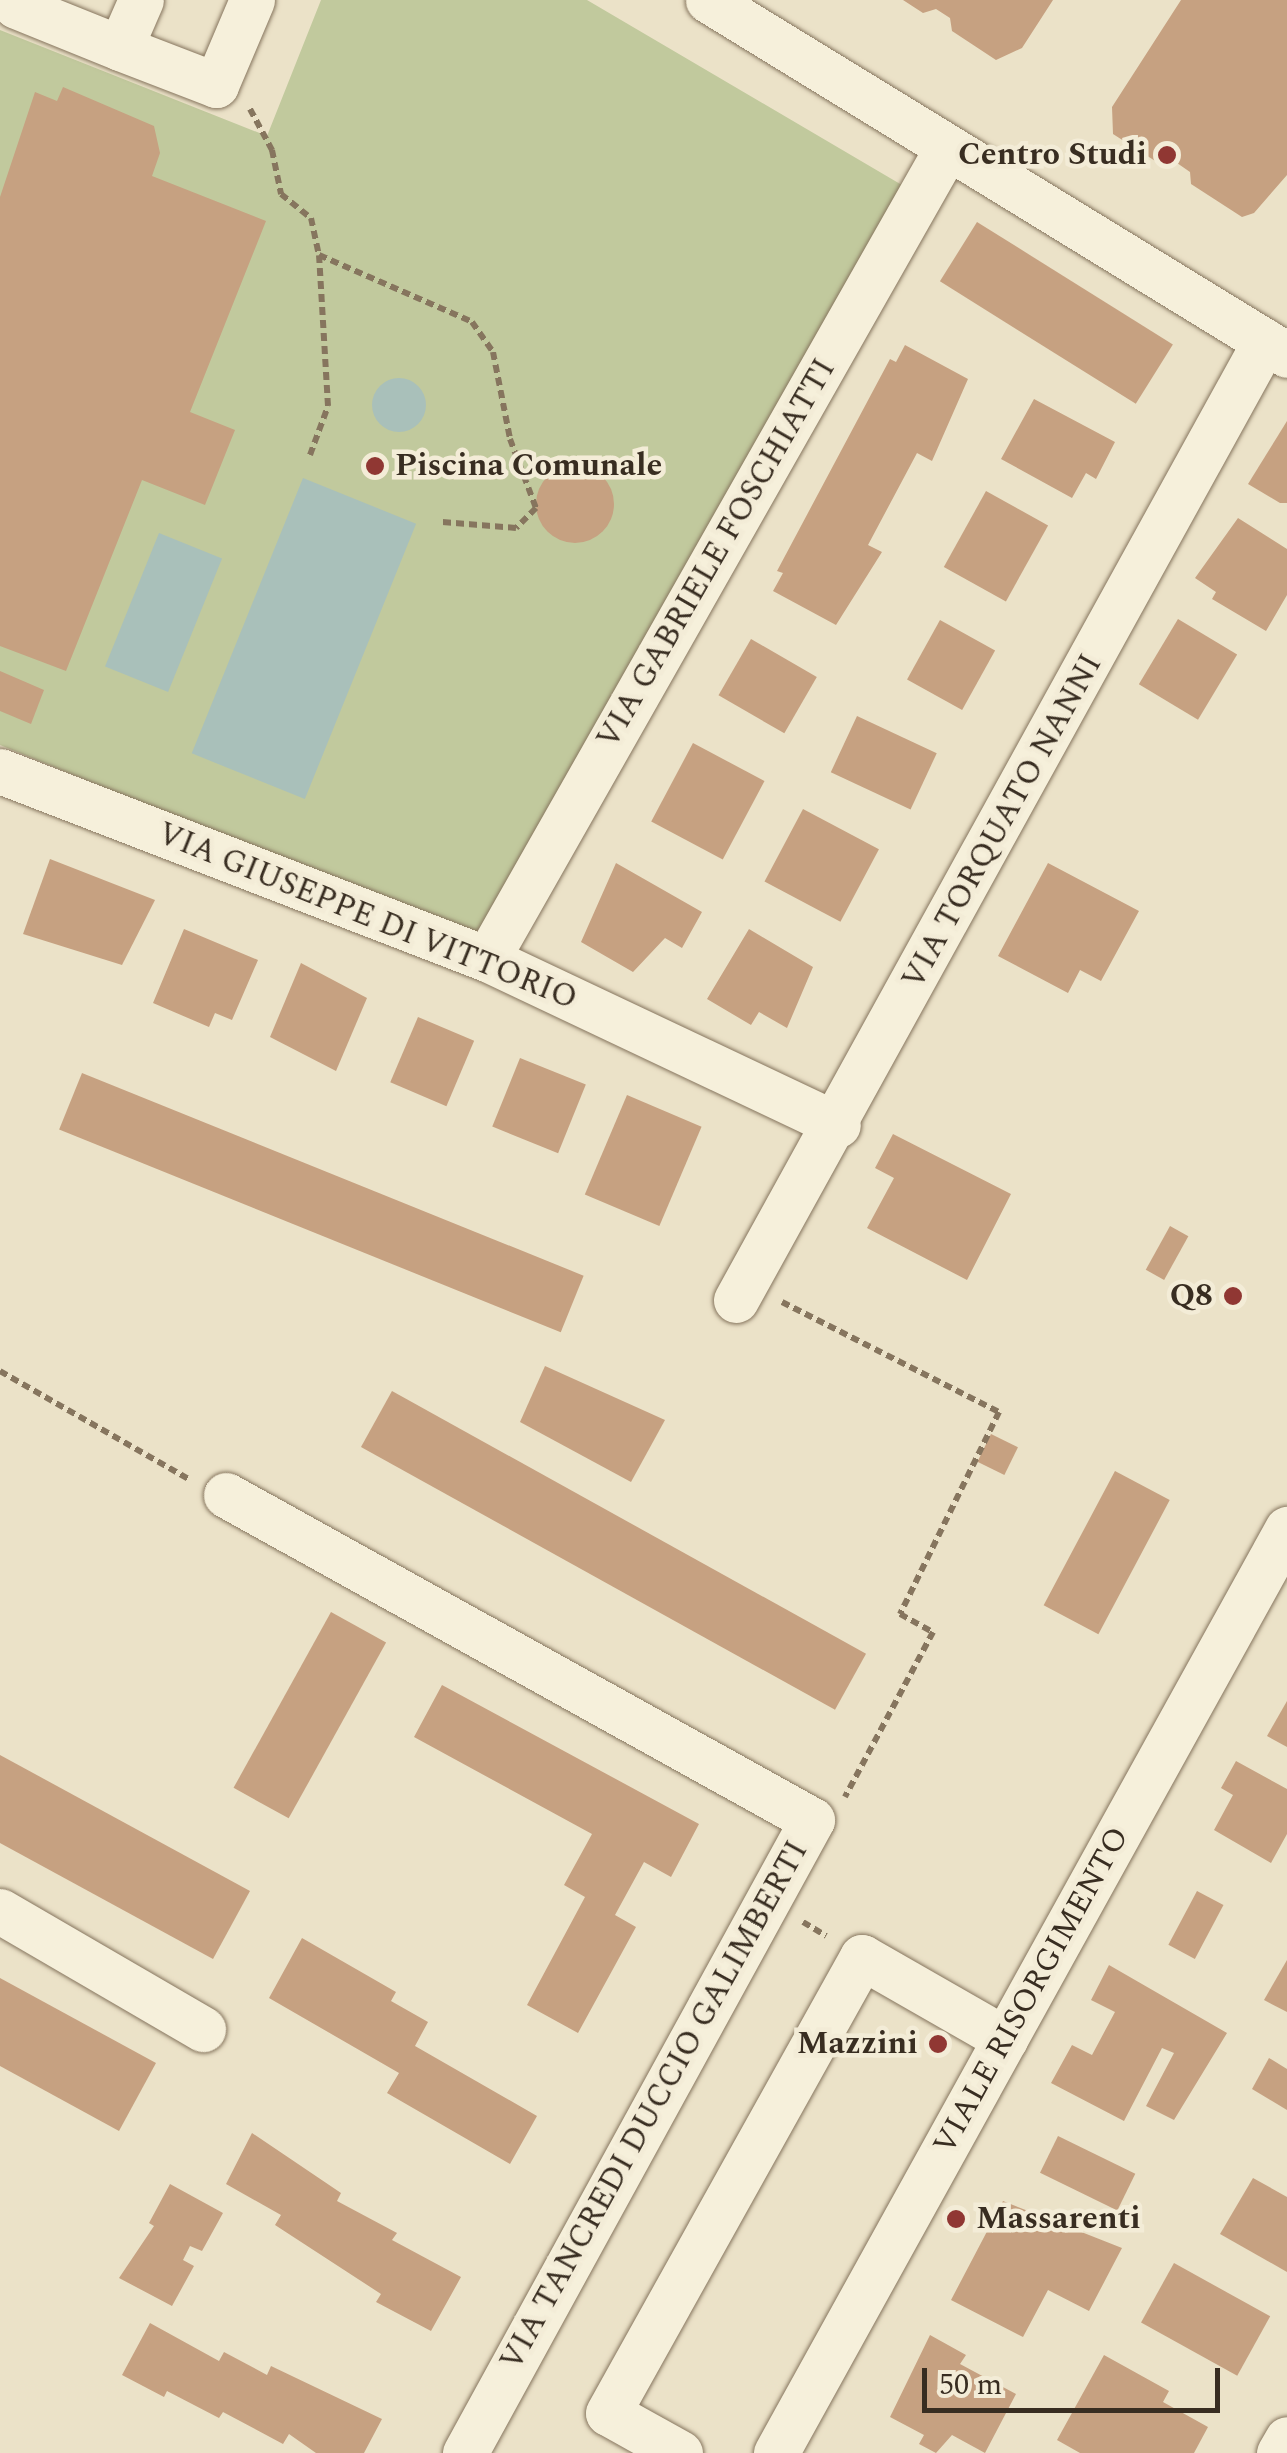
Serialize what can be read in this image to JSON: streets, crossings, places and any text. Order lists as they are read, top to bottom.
{
  "streets": {
    "street": [
      "VIA GABRIELE FOSCHIATTI",
      "VIA TORQUATO NANNI",
      "VIA GIUSEPPE DI VITTORIO",
      "VIALE RISORGIMENTO",
      "VIA TANCREDI DUCCIO GALIMBERTI"
    ]
  },
  "crossings": [
    ["VIA GABRIELE FOSCHIATTI", "VIA GIUSEPPE DI VITTORIO"],
    ["VIA TORQUATO NANNI", "VIA GIUSEPPE DI VITTORIO"]
  ],
  "places": [
    "Centro Studi",
    "Piscina Comunale",
    "Q8",
    "Mazzini",
    "Massarenti"
  ],
  "scale_bar": "50 m"
}
